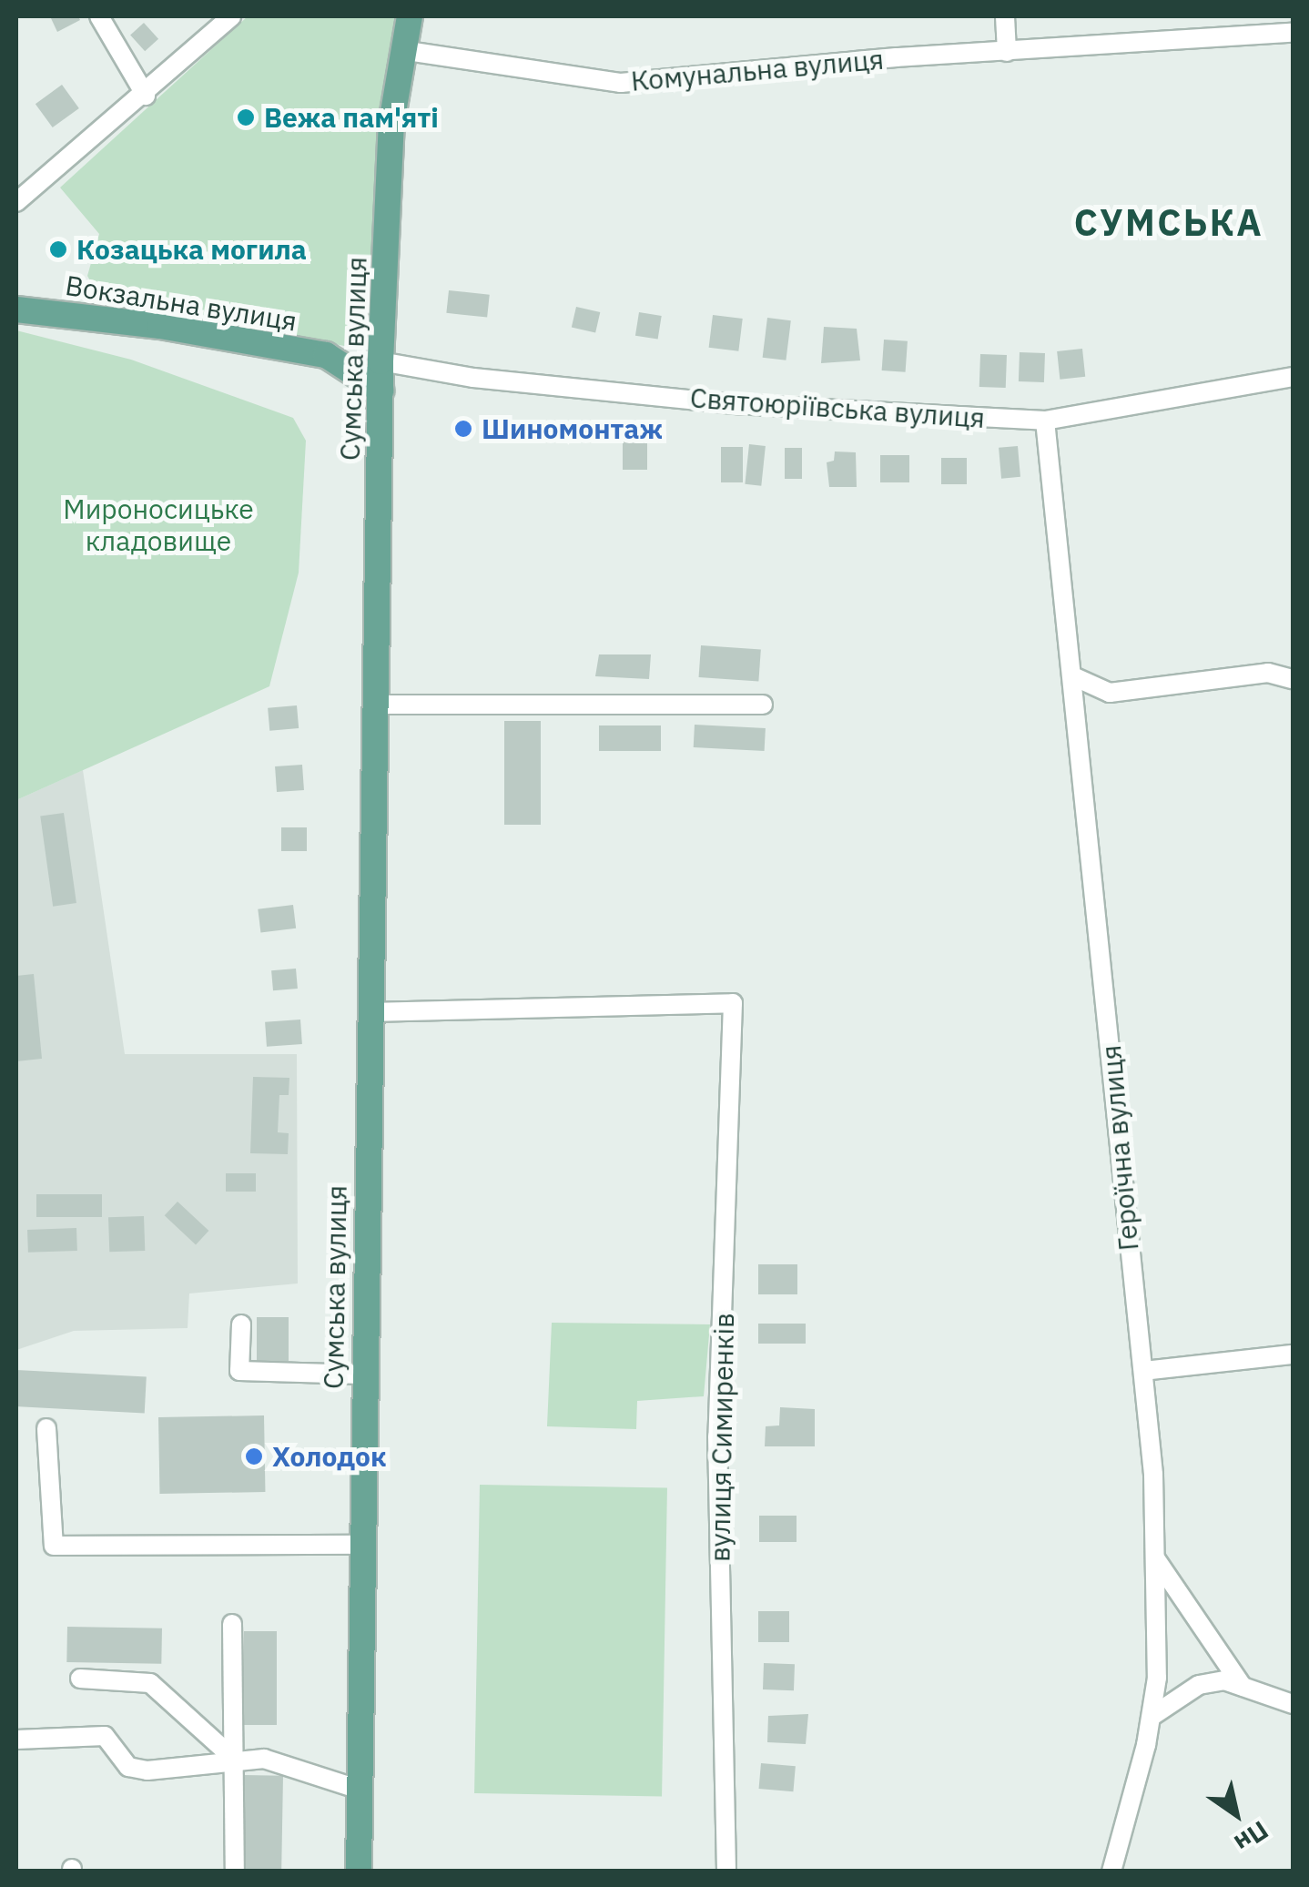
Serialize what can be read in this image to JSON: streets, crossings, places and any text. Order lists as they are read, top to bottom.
{
  "streets": {
    "main road": ["Вокзальна вулиця", "Сумська вулиця"],
    "street": [
      "Комунальна вулиця",
      "Святоюріївська вулиця",
      "Героїчна вулиця",
      "вулиця Симиренків"
    ]
  },
  "crossings": [
    ["Комунальна вулиця", "Сумська вулиця"],
    ["Вокзальна вулиця", "Сумська вулиця"],
    ["Сумська вулиця", "Святоюріївська вулиця"],
    ["Сумська вулиця", "вулиця Симиренків"],
    ["Святоюріївська вулиця", "Героїчна вулиця"]
  ],
  "districts": ["СУМСЬКА"],
  "parks": ["Мироносицьке кладовище"],
  "places": [
    "Вежа пам'яті",
    "Козацька могила",
    "Шиномонтаж",
    "Холодок"
  ],
  "north": "bottom right"
}
